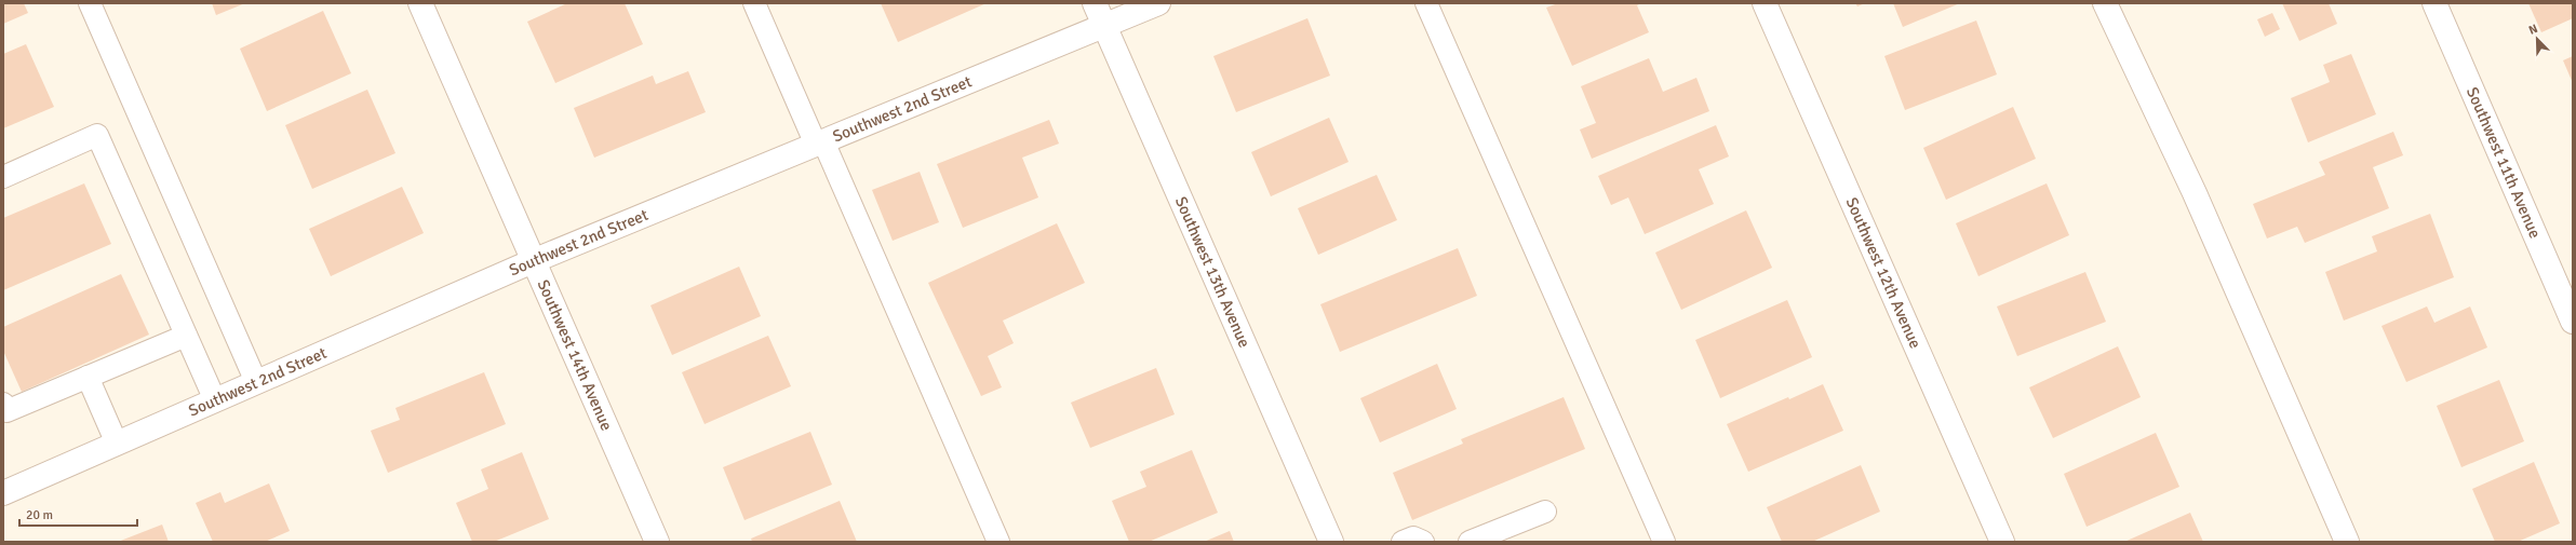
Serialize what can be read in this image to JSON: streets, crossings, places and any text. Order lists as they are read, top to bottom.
{
  "streets": {
    "street": [
      "Southwest 2nd Street",
      "Southwest 11th Avenue",
      "Southwest 13th Avenue",
      "Southwest 12th Avenue",
      "Southwest 14th Avenue"
    ]
  },
  "crossings": [
    ["Southwest 2nd Street", "Southwest 13th Avenue"],
    ["Southwest 2nd Street", "Southwest 14th Avenue"]
  ],
  "scale_bar": "20 m",
  "north": "top left"
}
